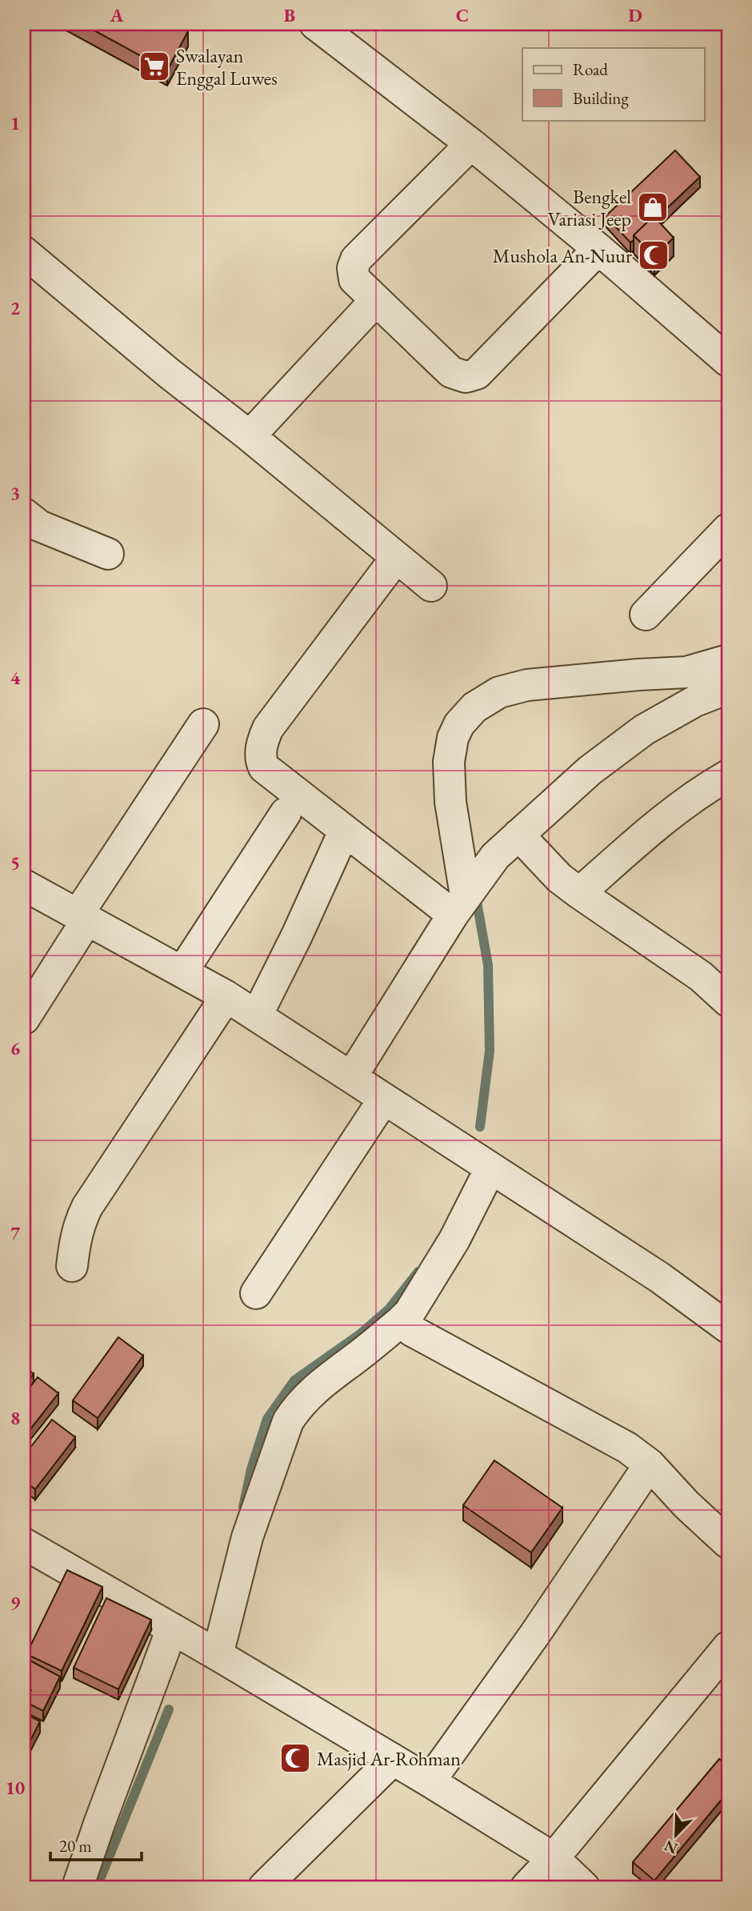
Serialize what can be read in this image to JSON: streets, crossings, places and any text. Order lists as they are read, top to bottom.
{
  "places": {
    "supermarket": ["Swalayan Enggal Luwes"],
    "shop": ["Bengkel Variasi Jeep"],
    "mosque": ["Mushola An-Nuur", "Masjid Ar-Rohman"]
  },
  "legend": ["Road", "Building"],
  "scale_bar": "20 m",
  "north": "bottom left",
  "grid": {
    "columns": [
      "A",
      "B",
      "C",
      "D"
    ],
    "rows": [
      "1",
      "2",
      "3",
      "4",
      "5",
      "6",
      "7",
      "8",
      "9",
      "10"
    ]
  }
}
